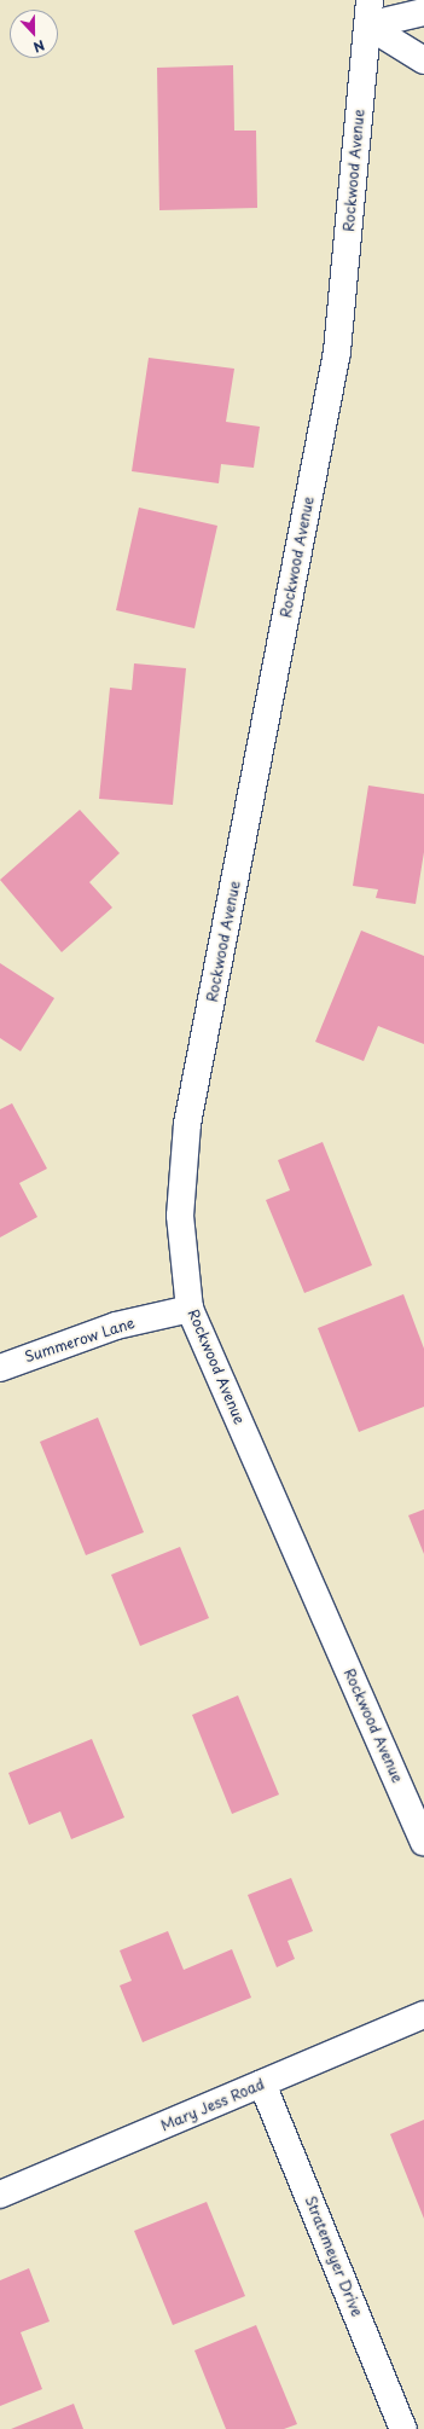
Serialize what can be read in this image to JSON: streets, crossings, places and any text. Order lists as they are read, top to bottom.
{
  "streets": {
    "street": [
      "Rockwood Avenue",
      "Summerow Lane",
      "Mary Jess Road",
      "Stratemeyer Drive"
    ]
  },
  "crossings": [
    ["Rockwood Avenue", "Summerow Lane"],
    ["Mary Jess Road", "Stratemeyer Drive"]
  ],
  "north": "bottom"
}
